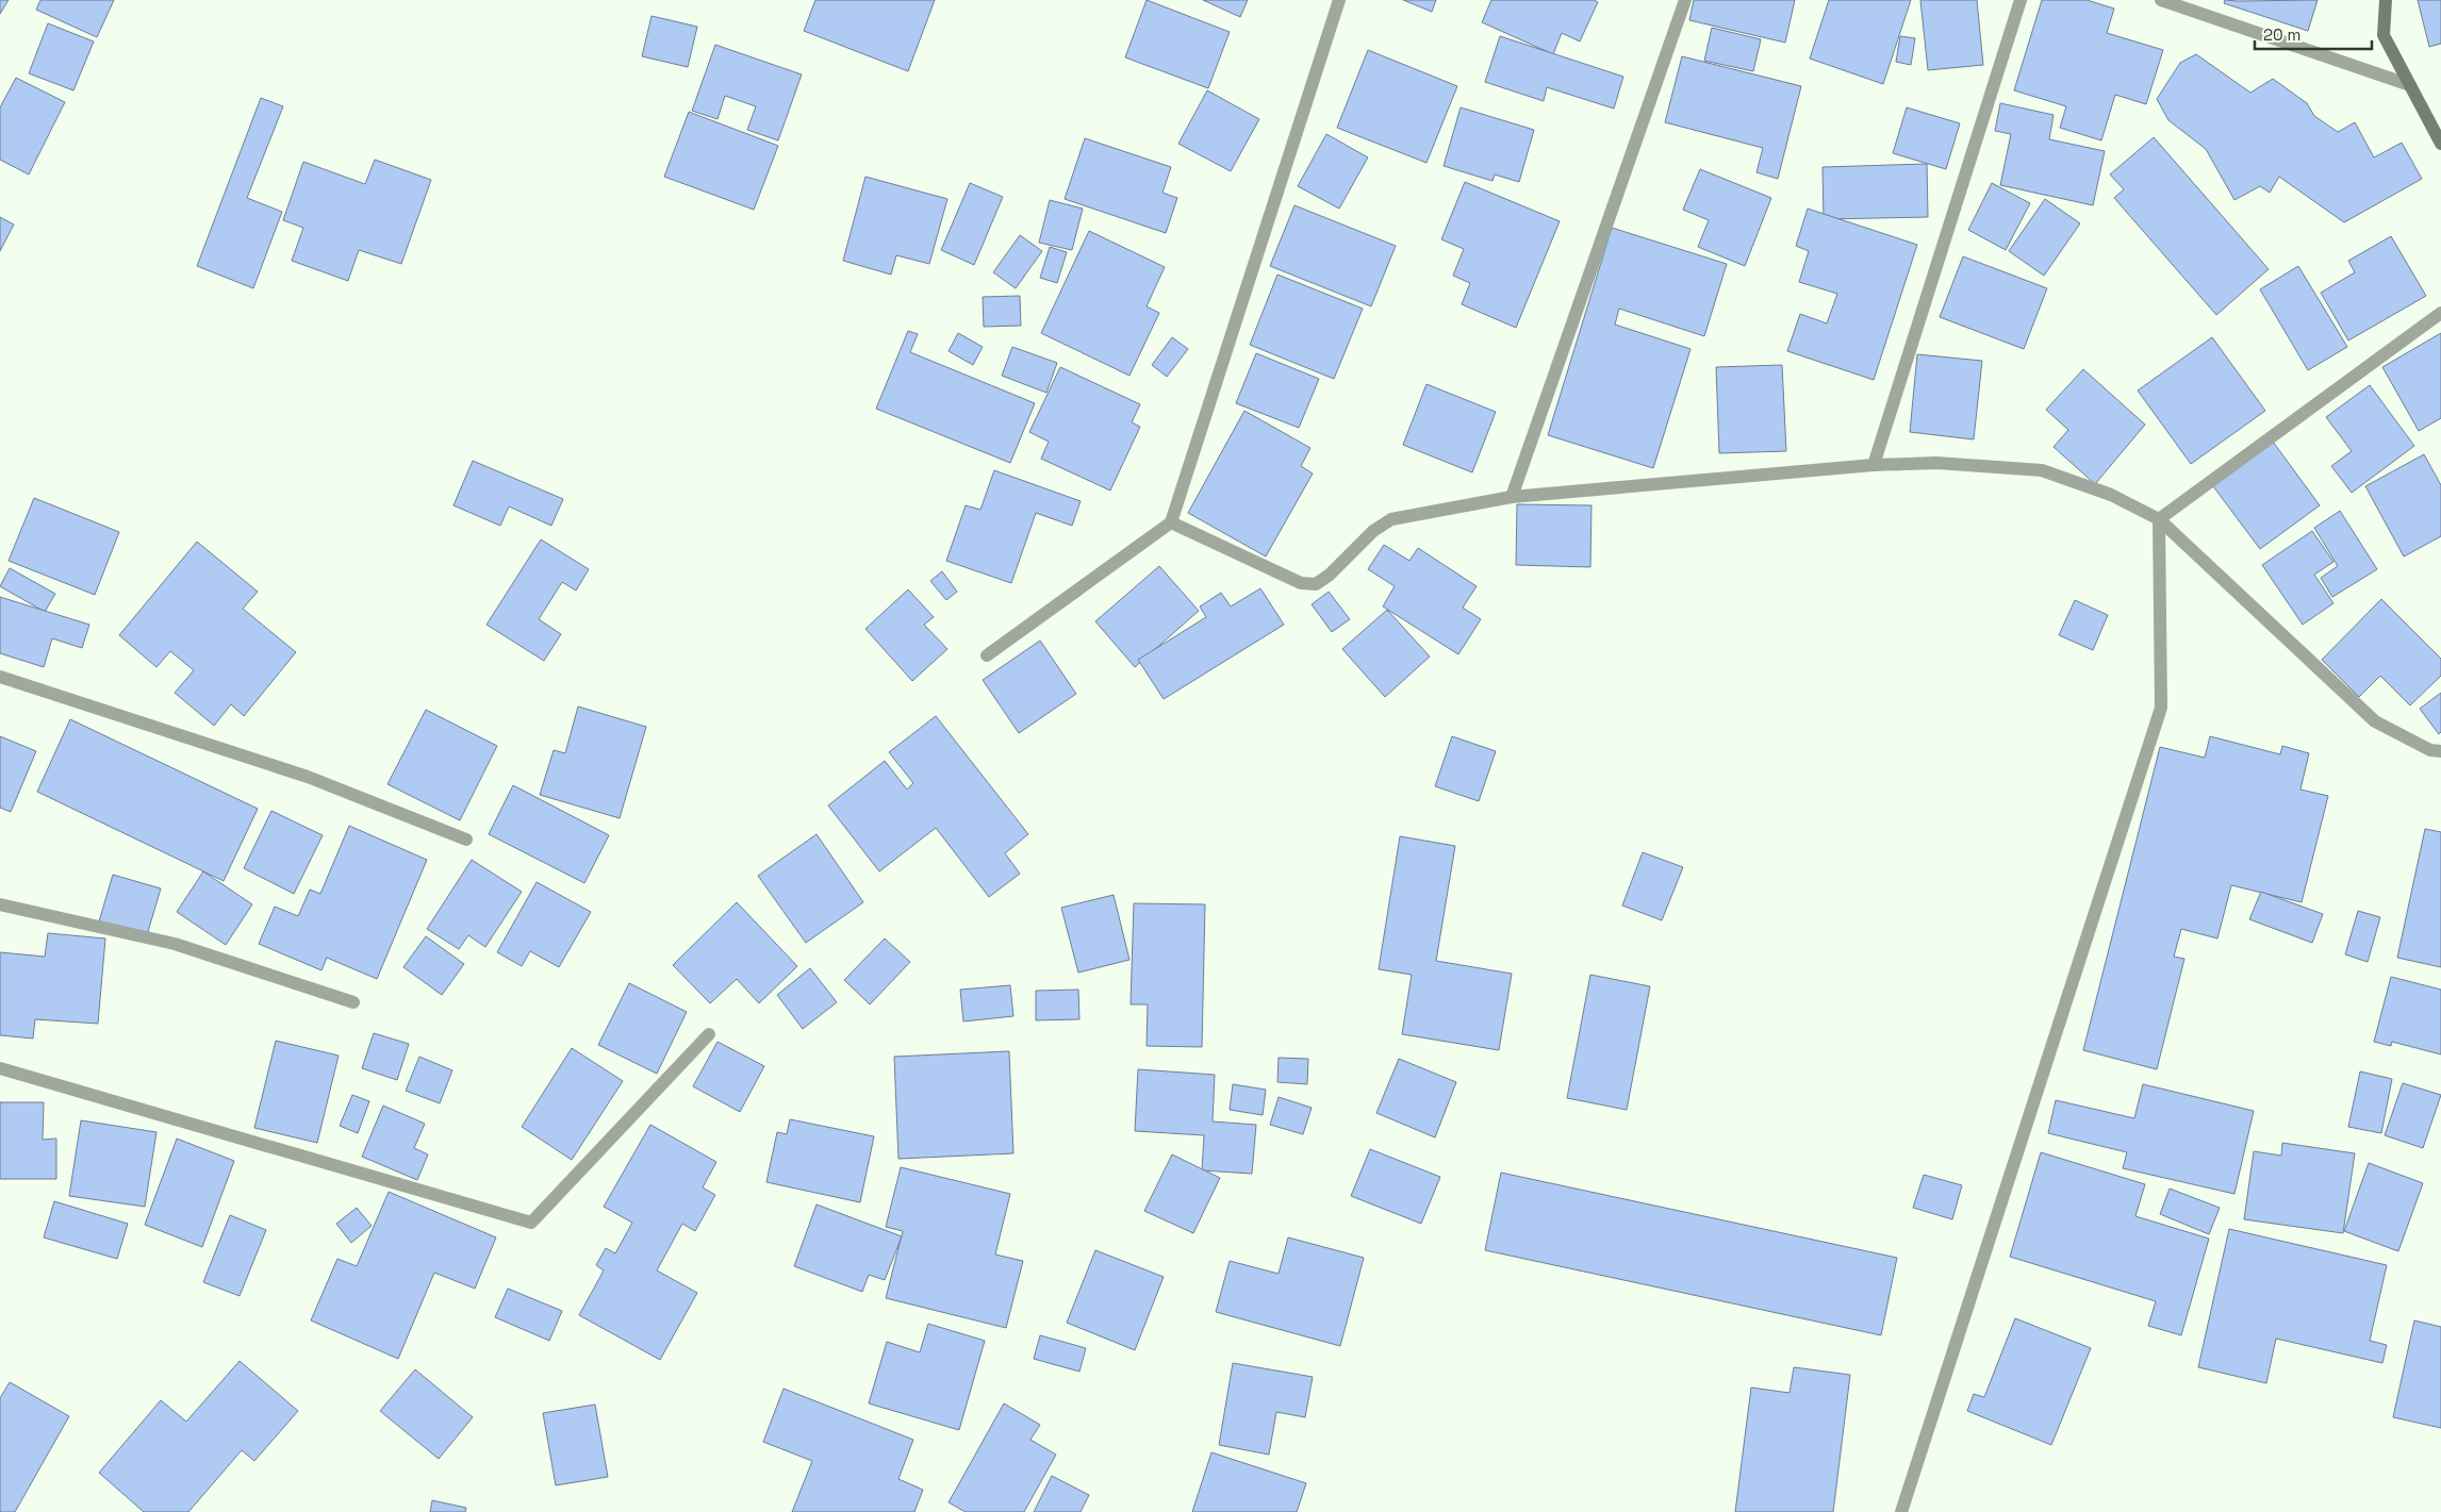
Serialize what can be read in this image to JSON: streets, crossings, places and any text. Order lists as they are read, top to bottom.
{
  "scale_bar": "20 m"
}
